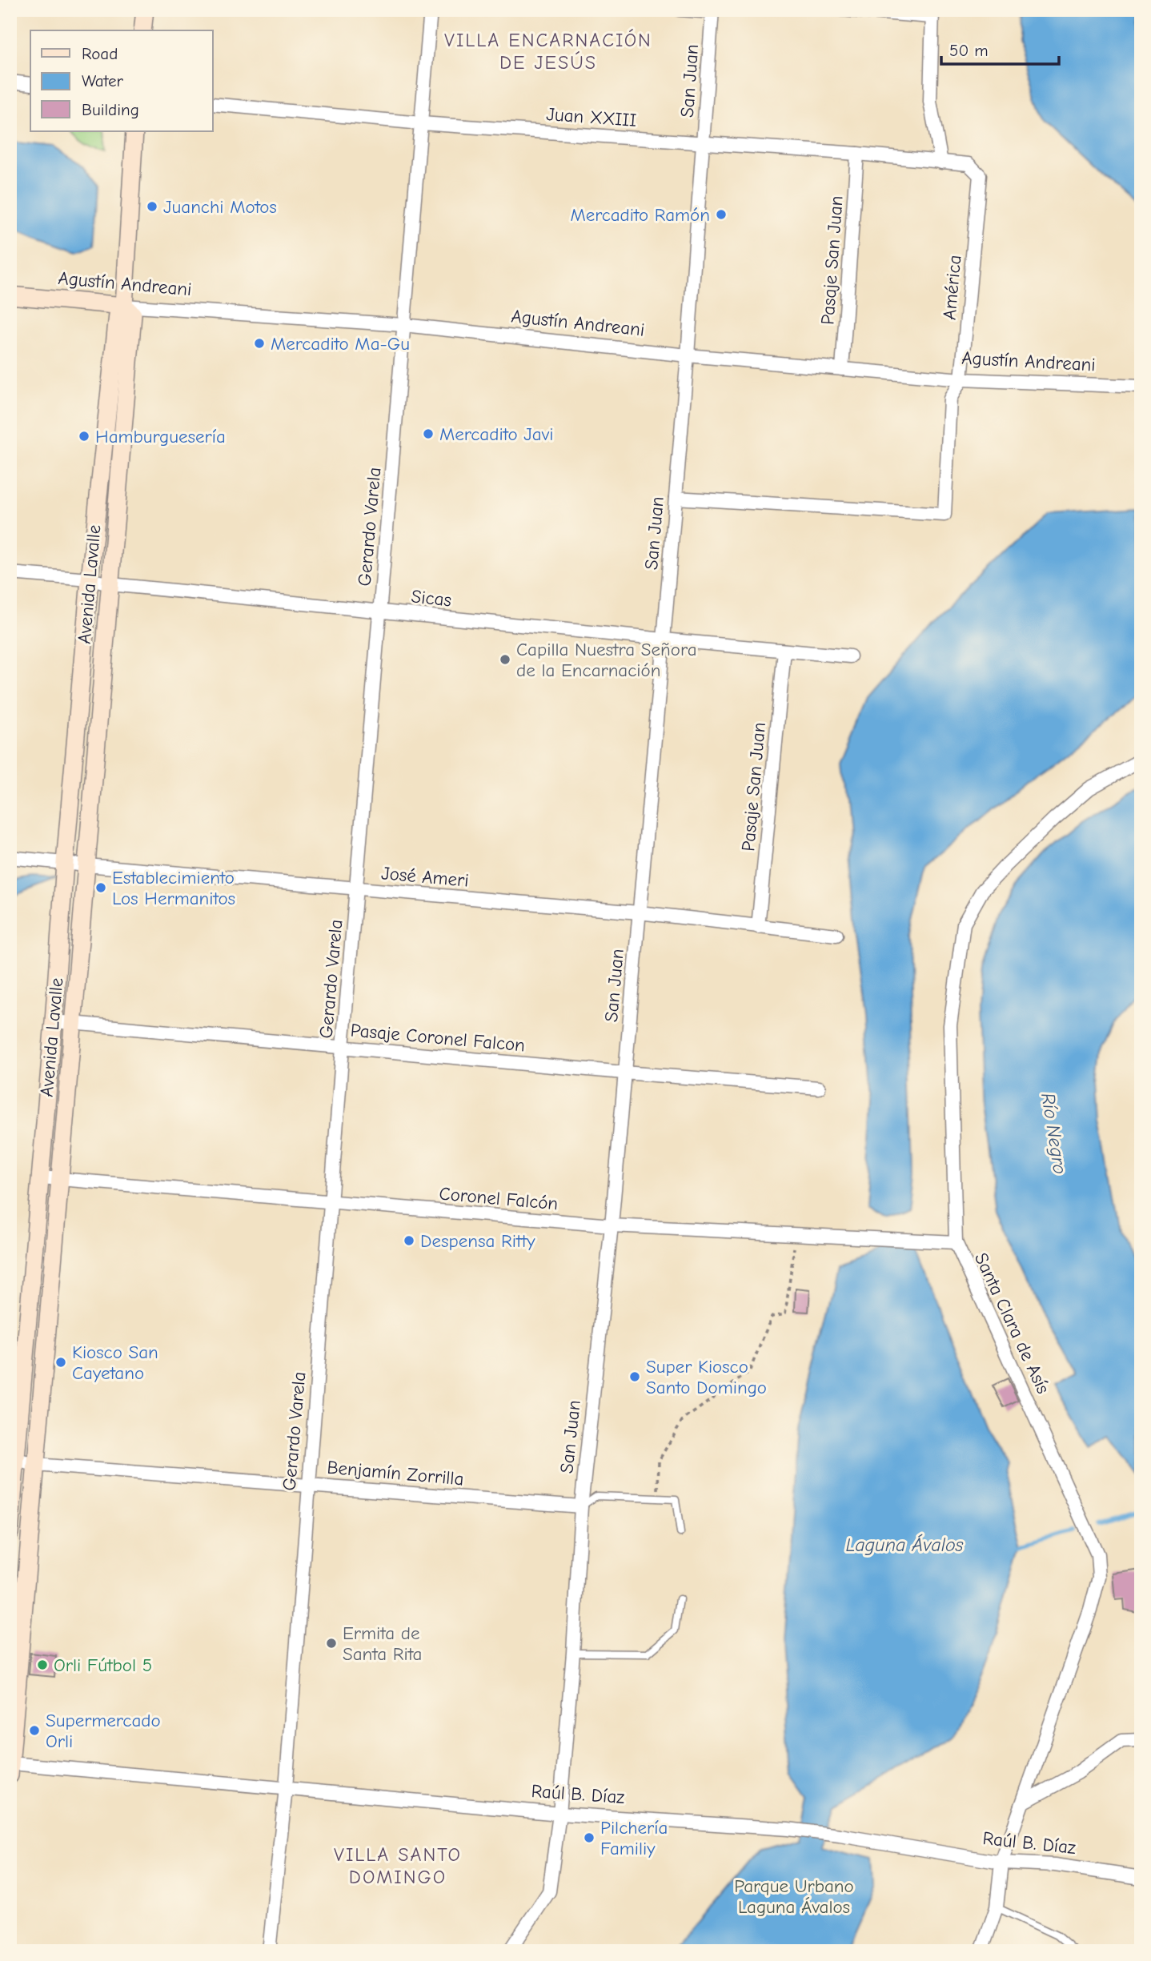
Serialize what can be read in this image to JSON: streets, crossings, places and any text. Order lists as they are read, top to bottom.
{
  "streets": {
    "main road": ["Agustín Andreani", "Avenida Lavalle"],
    "street": [
      "San Juan",
      "Juan XXIII",
      "Pasaje San Juan",
      "América",
      "Gerardo Varela",
      "Sicas",
      "José Ameri",
      "Pasaje Coronel Falcon",
      "Coronel Falcón",
      "Santa Clara de Asís",
      "Benjamín Zorrilla",
      "Raúl B. Díaz"
    ]
  },
  "crossings": [
    ["San Juan", "Juan XXIII"],
    ["San Juan", "Agustín Andreani"],
    ["San Juan", "América"],
    ["San Juan", "Sicas"],
    ["San Juan", "José Ameri"],
    ["San Juan", "Pasaje Coronel Falcon"],
    ["San Juan", "Coronel Falcón"],
    ["San Juan", "Benjamín Zorrilla"],
    ["San Juan", "Raúl B. Díaz"],
    ["Juan XXIII", "Pasaje San Juan"],
    ["Juan XXIII", "América"],
    ["Juan XXIII", "Gerardo Varela"],
    ["Pasaje San Juan", "Agustín Andreani"],
    ["Pasaje San Juan", "Sicas"],
    ["Pasaje San Juan", "José Ameri"],
    ["Agustín Andreani", "América"],
    ["Agustín Andreani", "Gerardo Varela"],
    ["Agustín Andreani", "Avenida Lavalle"],
    ["Gerardo Varela", "Sicas"],
    ["Gerardo Varela", "José Ameri"],
    ["Gerardo Varela", "Pasaje Coronel Falcon"],
    ["Gerardo Varela", "Coronel Falcón"],
    ["Gerardo Varela", "Benjamín Zorrilla"],
    ["Gerardo Varela", "Raúl B. Díaz"],
    ["Avenida Lavalle", "Sicas"],
    ["Avenida Lavalle", "José Ameri"],
    ["Avenida Lavalle", "Pasaje Coronel Falcon"],
    ["Avenida Lavalle", "Coronel Falcón"],
    ["Avenida Lavalle", "Benjamín Zorrilla"],
    ["Avenida Lavalle", "Raúl B. Díaz"],
    ["Coronel Falcón", "Santa Clara de Asís"],
    ["Santa Clara de Asís", "Raúl B. Díaz"]
  ],
  "districts": ["VILLA ENCARNACIÓN DE JESÚS", "VILLA SANTO DOMINGO"],
  "water": ["Río Negro", "Laguna Ávalos"],
  "parks": ["Parque Urbano Laguna Ávalos"],
  "places": [
    "Juanchi Motos",
    "Mercadito Ramón",
    "Mercadito Ma-Gu",
    "Mercadito Javi",
    "Hamburguesería",
    "Capilla Nuestra Señora de la Encarnación",
    "Establecimiento Los Hermanitos",
    "Despensa Ritty",
    "Kiosco San Cayetano",
    "Super Kiosco Santo Domingo",
    "Ermita de Santa Rita",
    "Orli Fútbol 5",
    "Supermercado Orli",
    "Pilchería Familiy"
  ],
  "legend": ["Road", "Water", "Building"],
  "scale_bar": "50 m"
}
